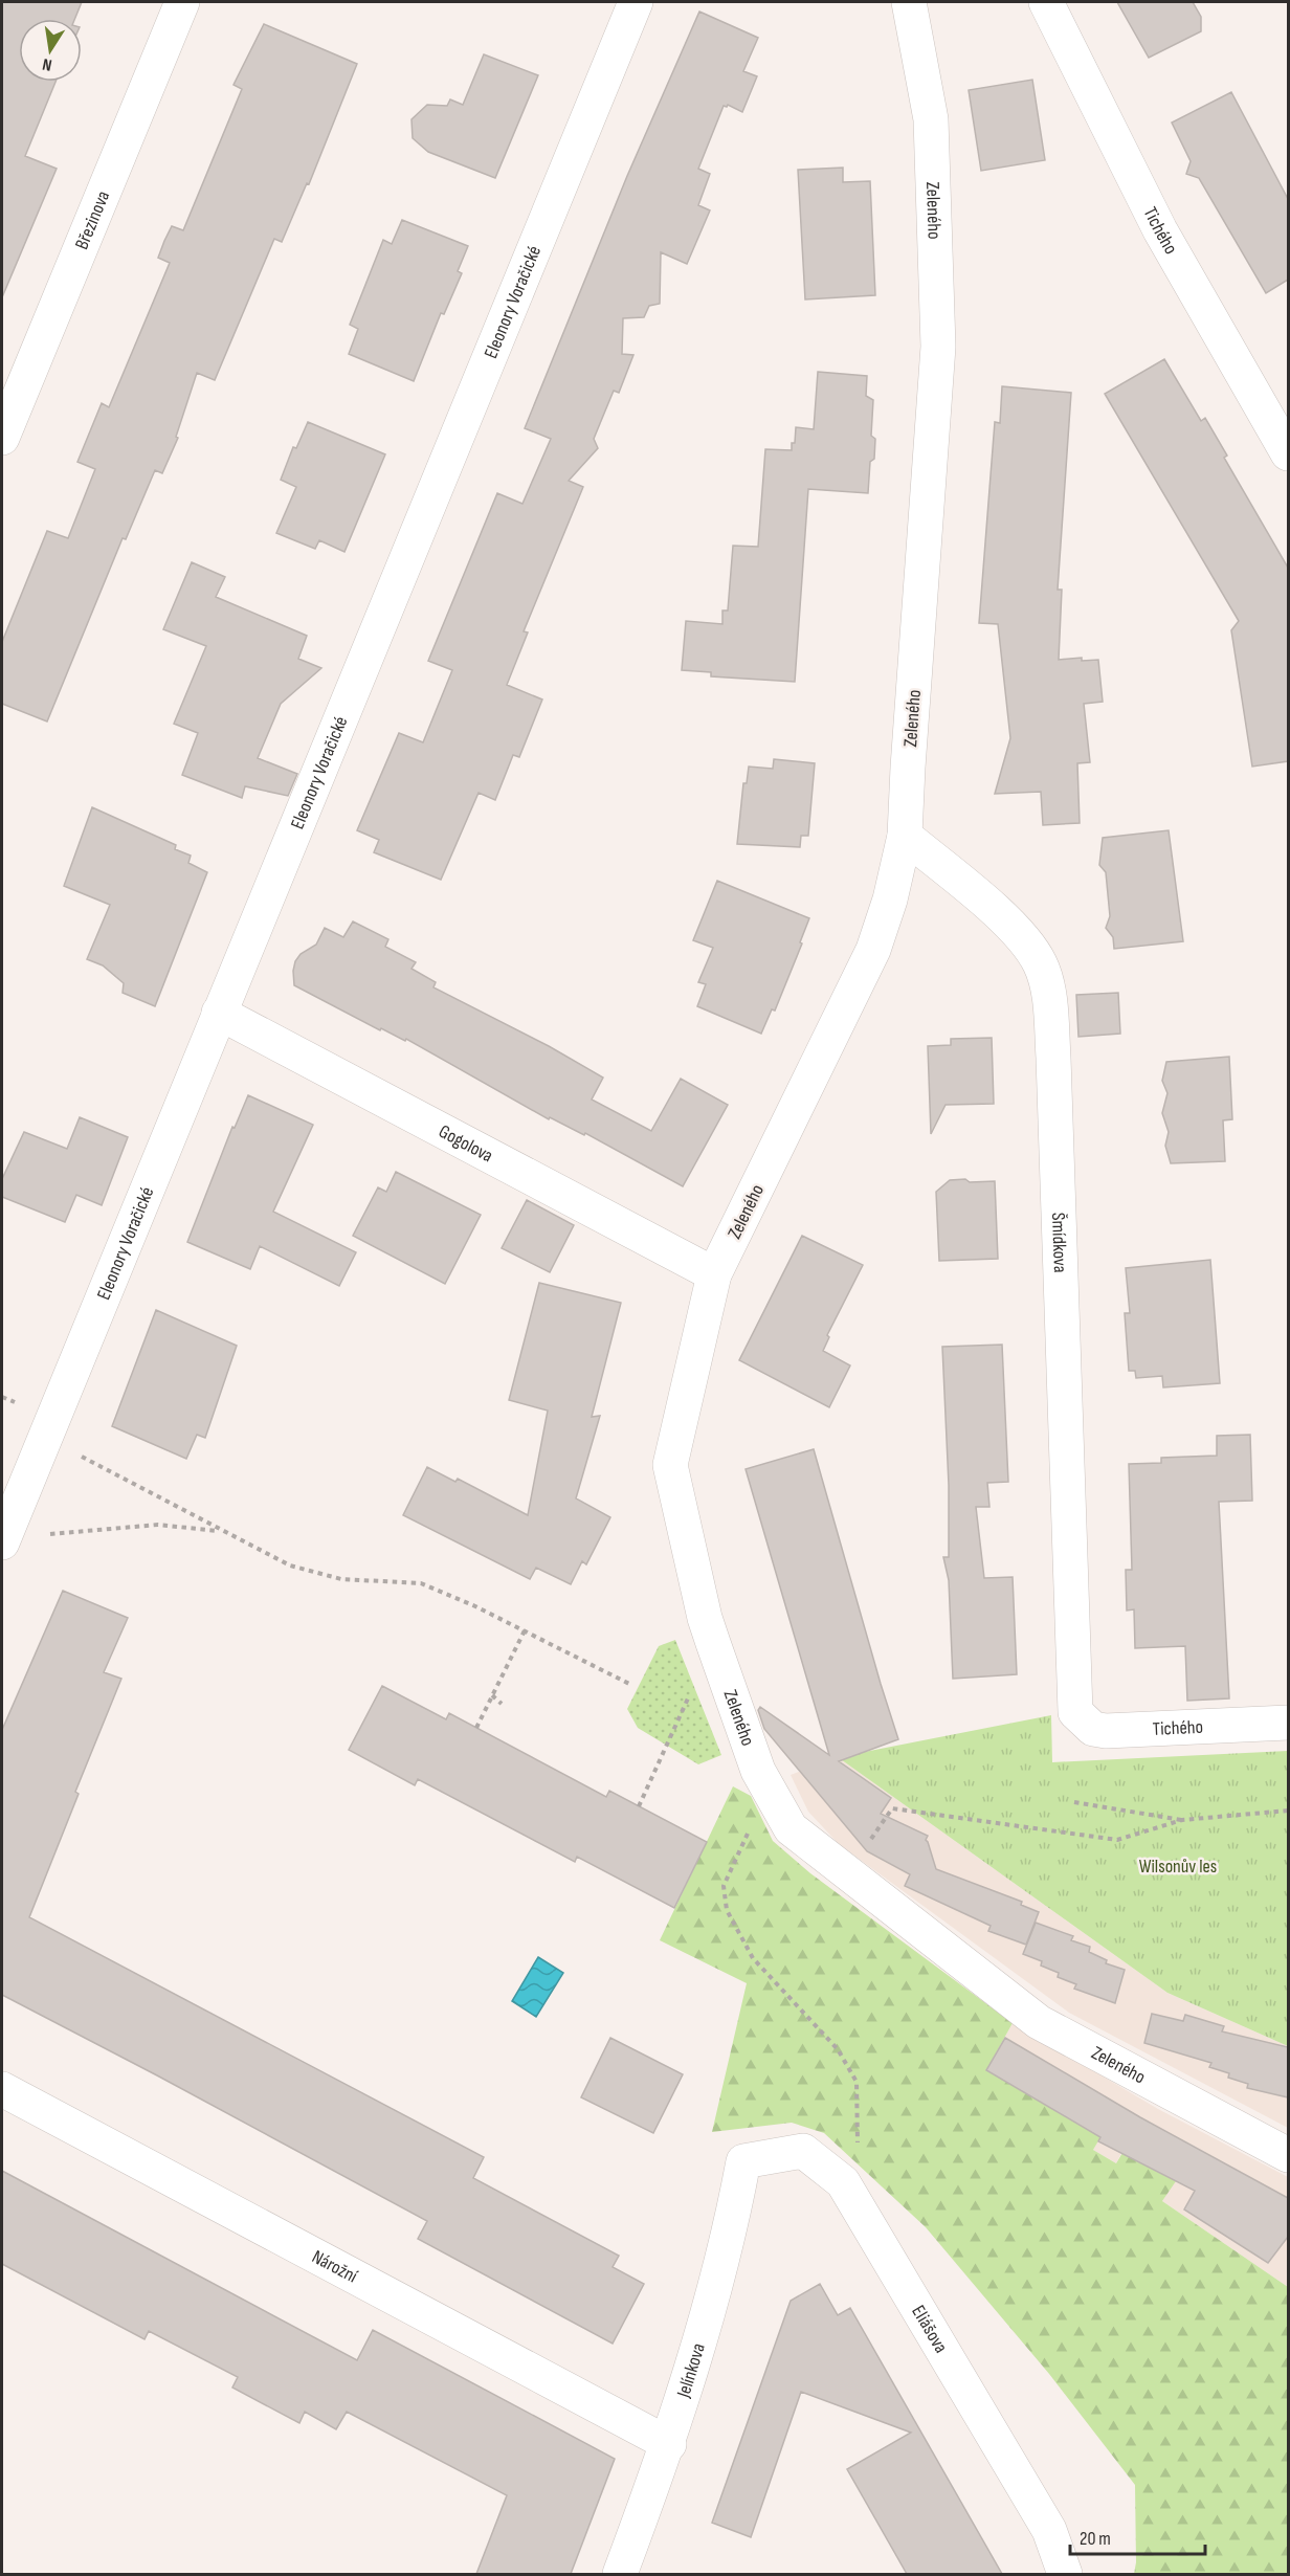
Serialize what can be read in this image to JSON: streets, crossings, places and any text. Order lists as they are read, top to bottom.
{
  "streets": {
    "street": [
      "Zeleného",
      "Březinova",
      "Tichého",
      "Eleonory Voračické",
      "Gogolova",
      "Šmídkova",
      "Nárožní",
      "Eliášova",
      "Jelínkova"
    ]
  },
  "crossings": [
    ["Zeleného", "Gogolova"],
    ["Zeleného", "Šmídkova"],
    ["Tichého", "Šmídkova"],
    ["Eleonory Voračické", "Gogolova"],
    ["Nárožní", "Jelínkova"],
    ["Eliášova", "Jelínkova"]
  ],
  "parks": ["Wilsonův les"],
  "scale_bar": "20 m",
  "north": "bottom"
}
